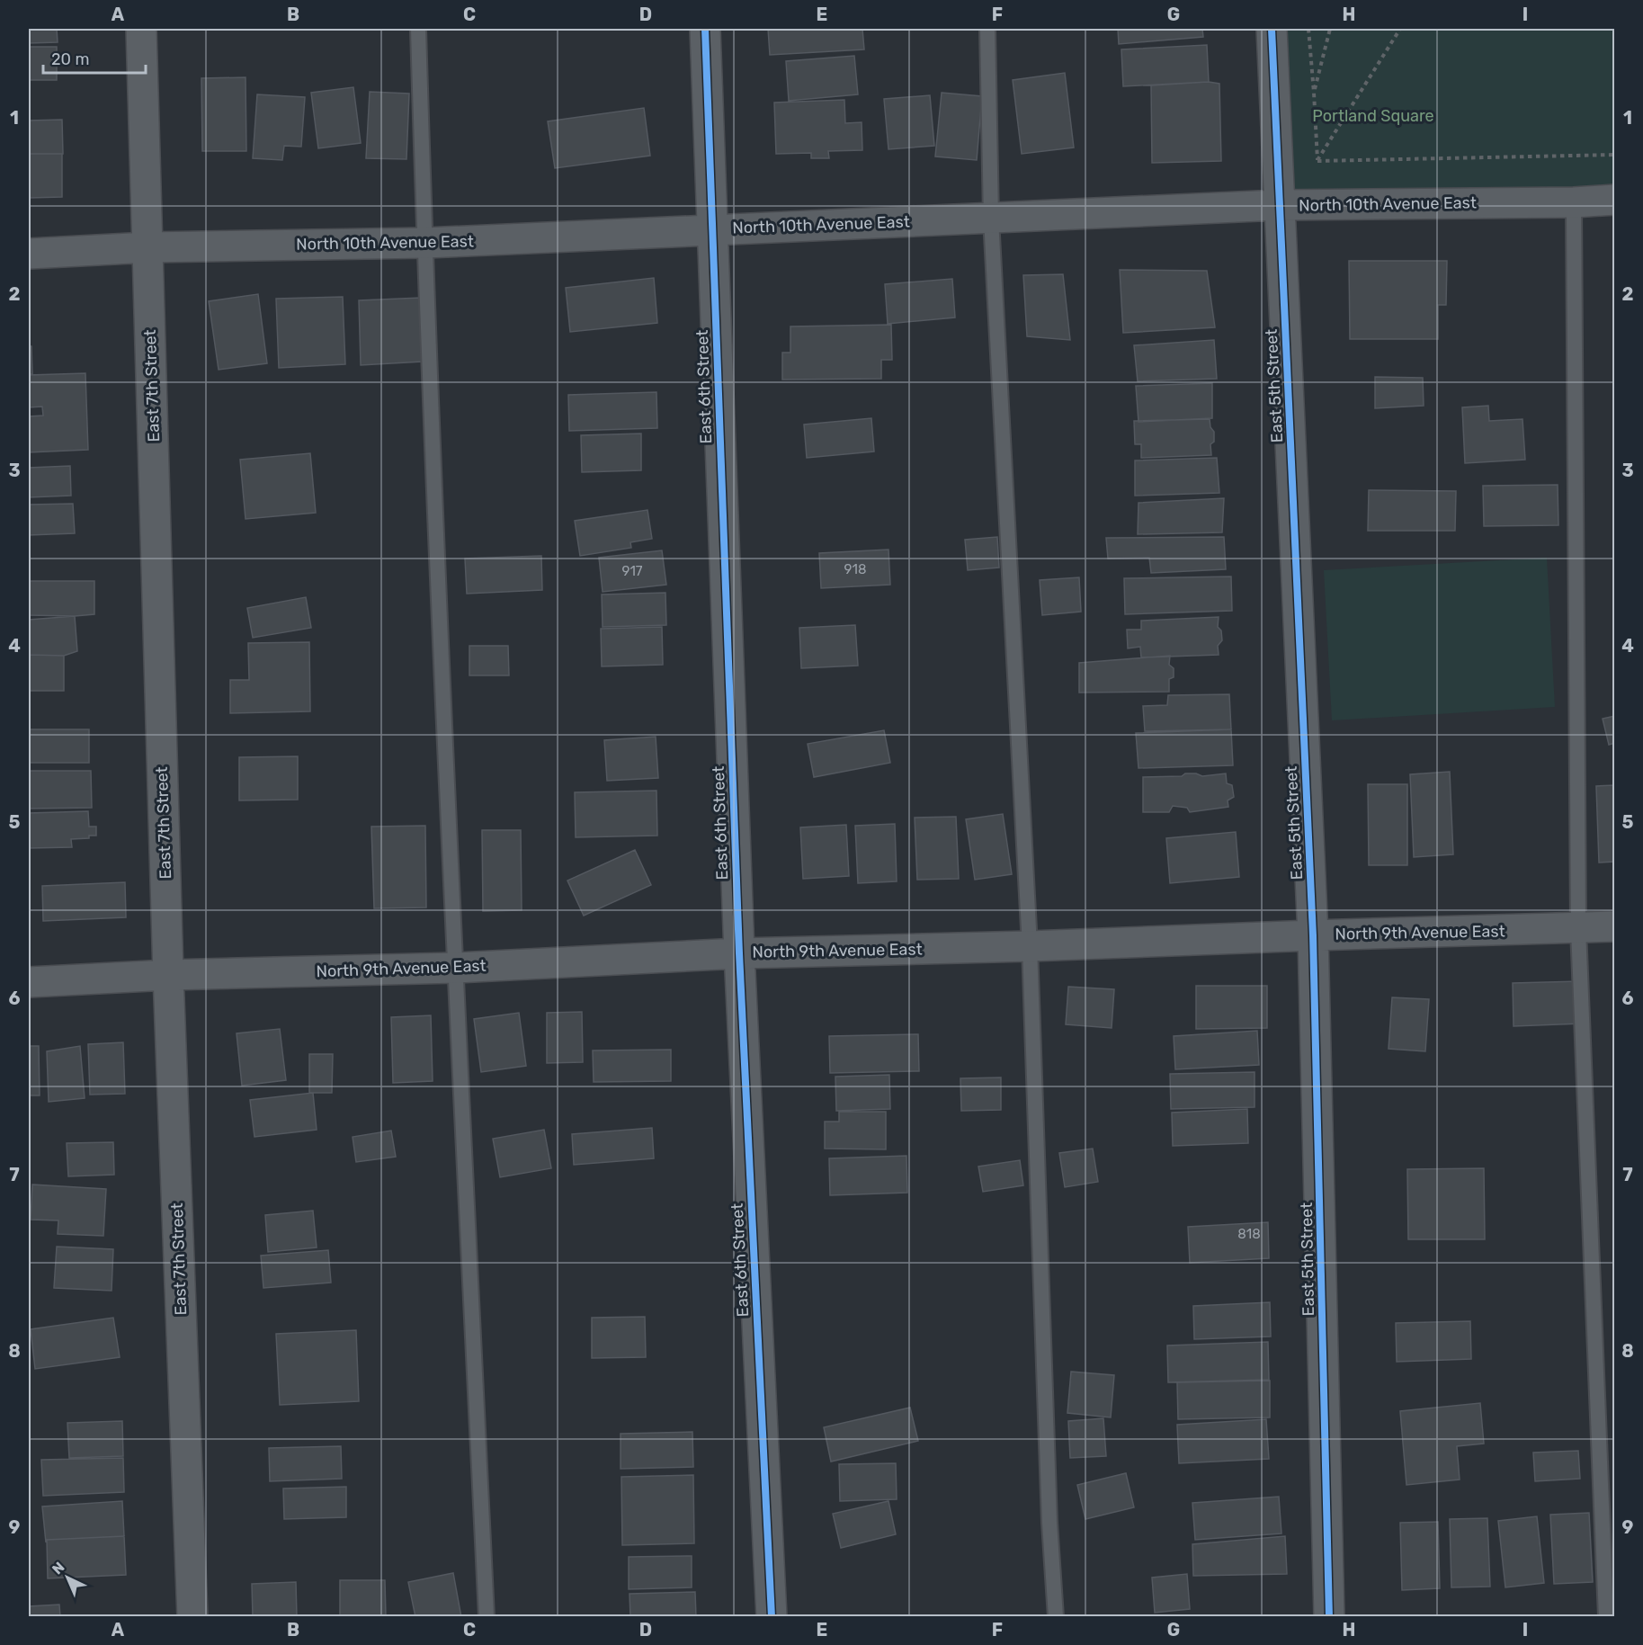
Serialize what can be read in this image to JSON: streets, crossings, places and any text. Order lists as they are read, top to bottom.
{
  "streets": {
    "street": [
      "North 10th Avenue East",
      "East 7th Street",
      "East 5th Street",
      "East 6th Street",
      "North 9th Avenue East"
    ]
  },
  "crossings": [
    ["North 10th Avenue East", "East 7th Street"],
    ["North 10th Avenue East", "East 5th Street"],
    ["North 10th Avenue East", "East 6th Street"],
    ["East 7th Street", "North 9th Avenue East"],
    ["East 5th Street", "North 9th Avenue East"],
    ["East 6th Street", "North 9th Avenue East"]
  ],
  "parks": ["Portland Square"],
  "house_numbers": ["918", "917", "818"],
  "scale_bar": "20 m",
  "north": "top left",
  "grid": {
    "columns": [
      "A",
      "B",
      "C",
      "D",
      "E",
      "F",
      "G",
      "H",
      "I"
    ],
    "rows": [
      "1",
      "2",
      "3",
      "4",
      "5",
      "6",
      "7",
      "8",
      "9"
    ]
  }
}
